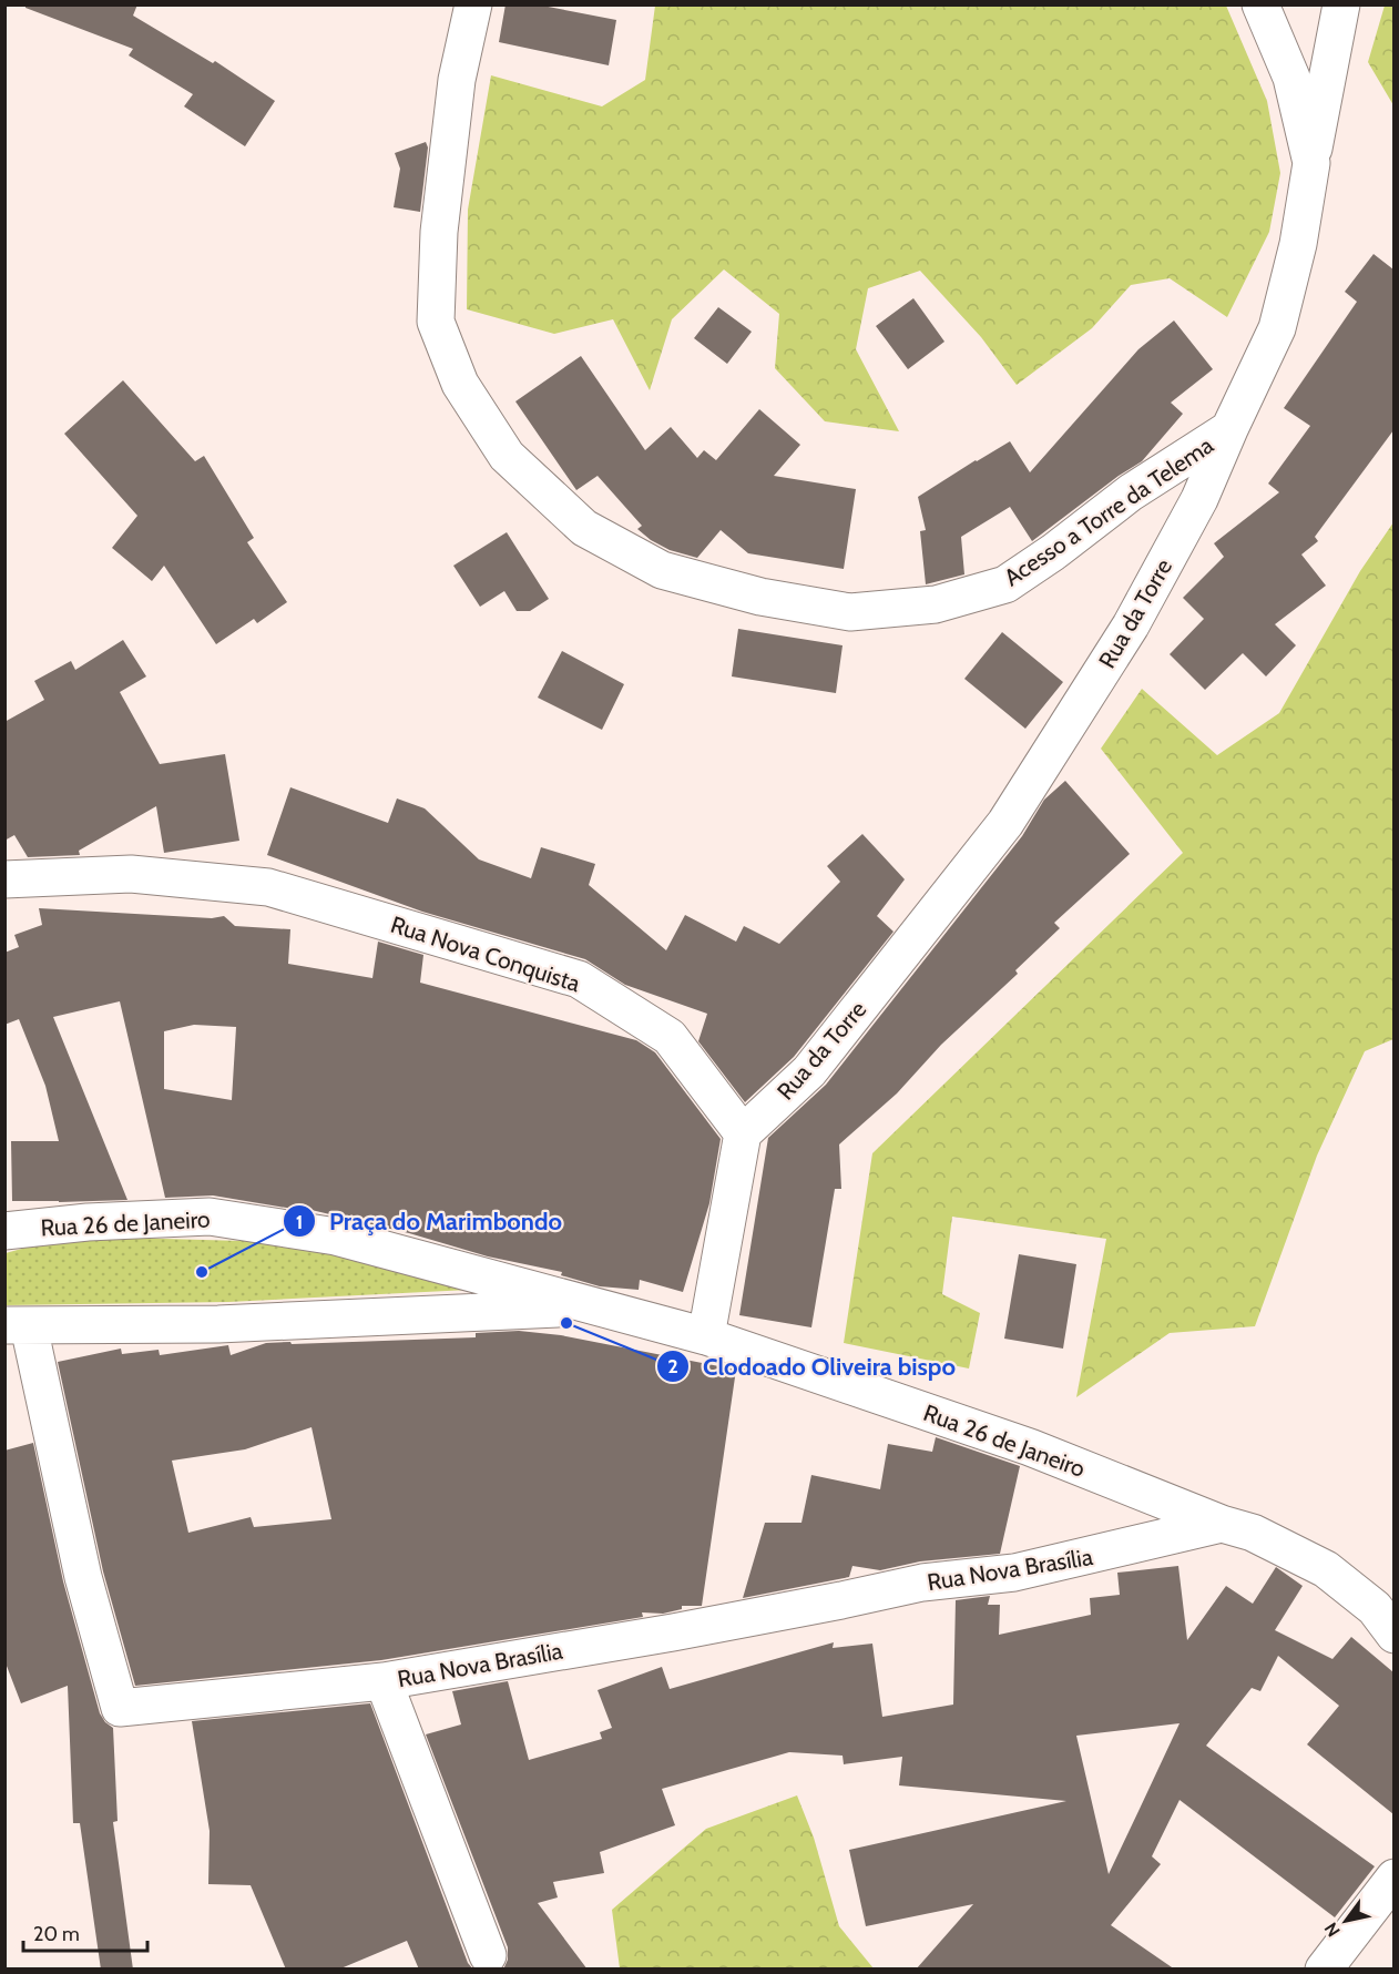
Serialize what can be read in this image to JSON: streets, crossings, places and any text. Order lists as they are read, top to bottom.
{
  "streets": {
    "street": [
      "Acesso a Torre da Telema",
      "Rua da Torre",
      "Rua Nova Conquista",
      "Rua 26 de Janeiro",
      "Rua Nova Brasília"
    ]
  },
  "crossings": [
    ["Acesso a Torre da Telema", "Rua da Torre"],
    ["Rua da Torre", "Rua Nova Conquista"],
    ["Rua 26 de Janeiro", "Rua Nova Brasília"]
  ],
  "places": ["Praça do Marimbondo", "Clodoado Oliveira bispo"],
  "scale_bar": "20 m",
  "north": "bottom left"
}
